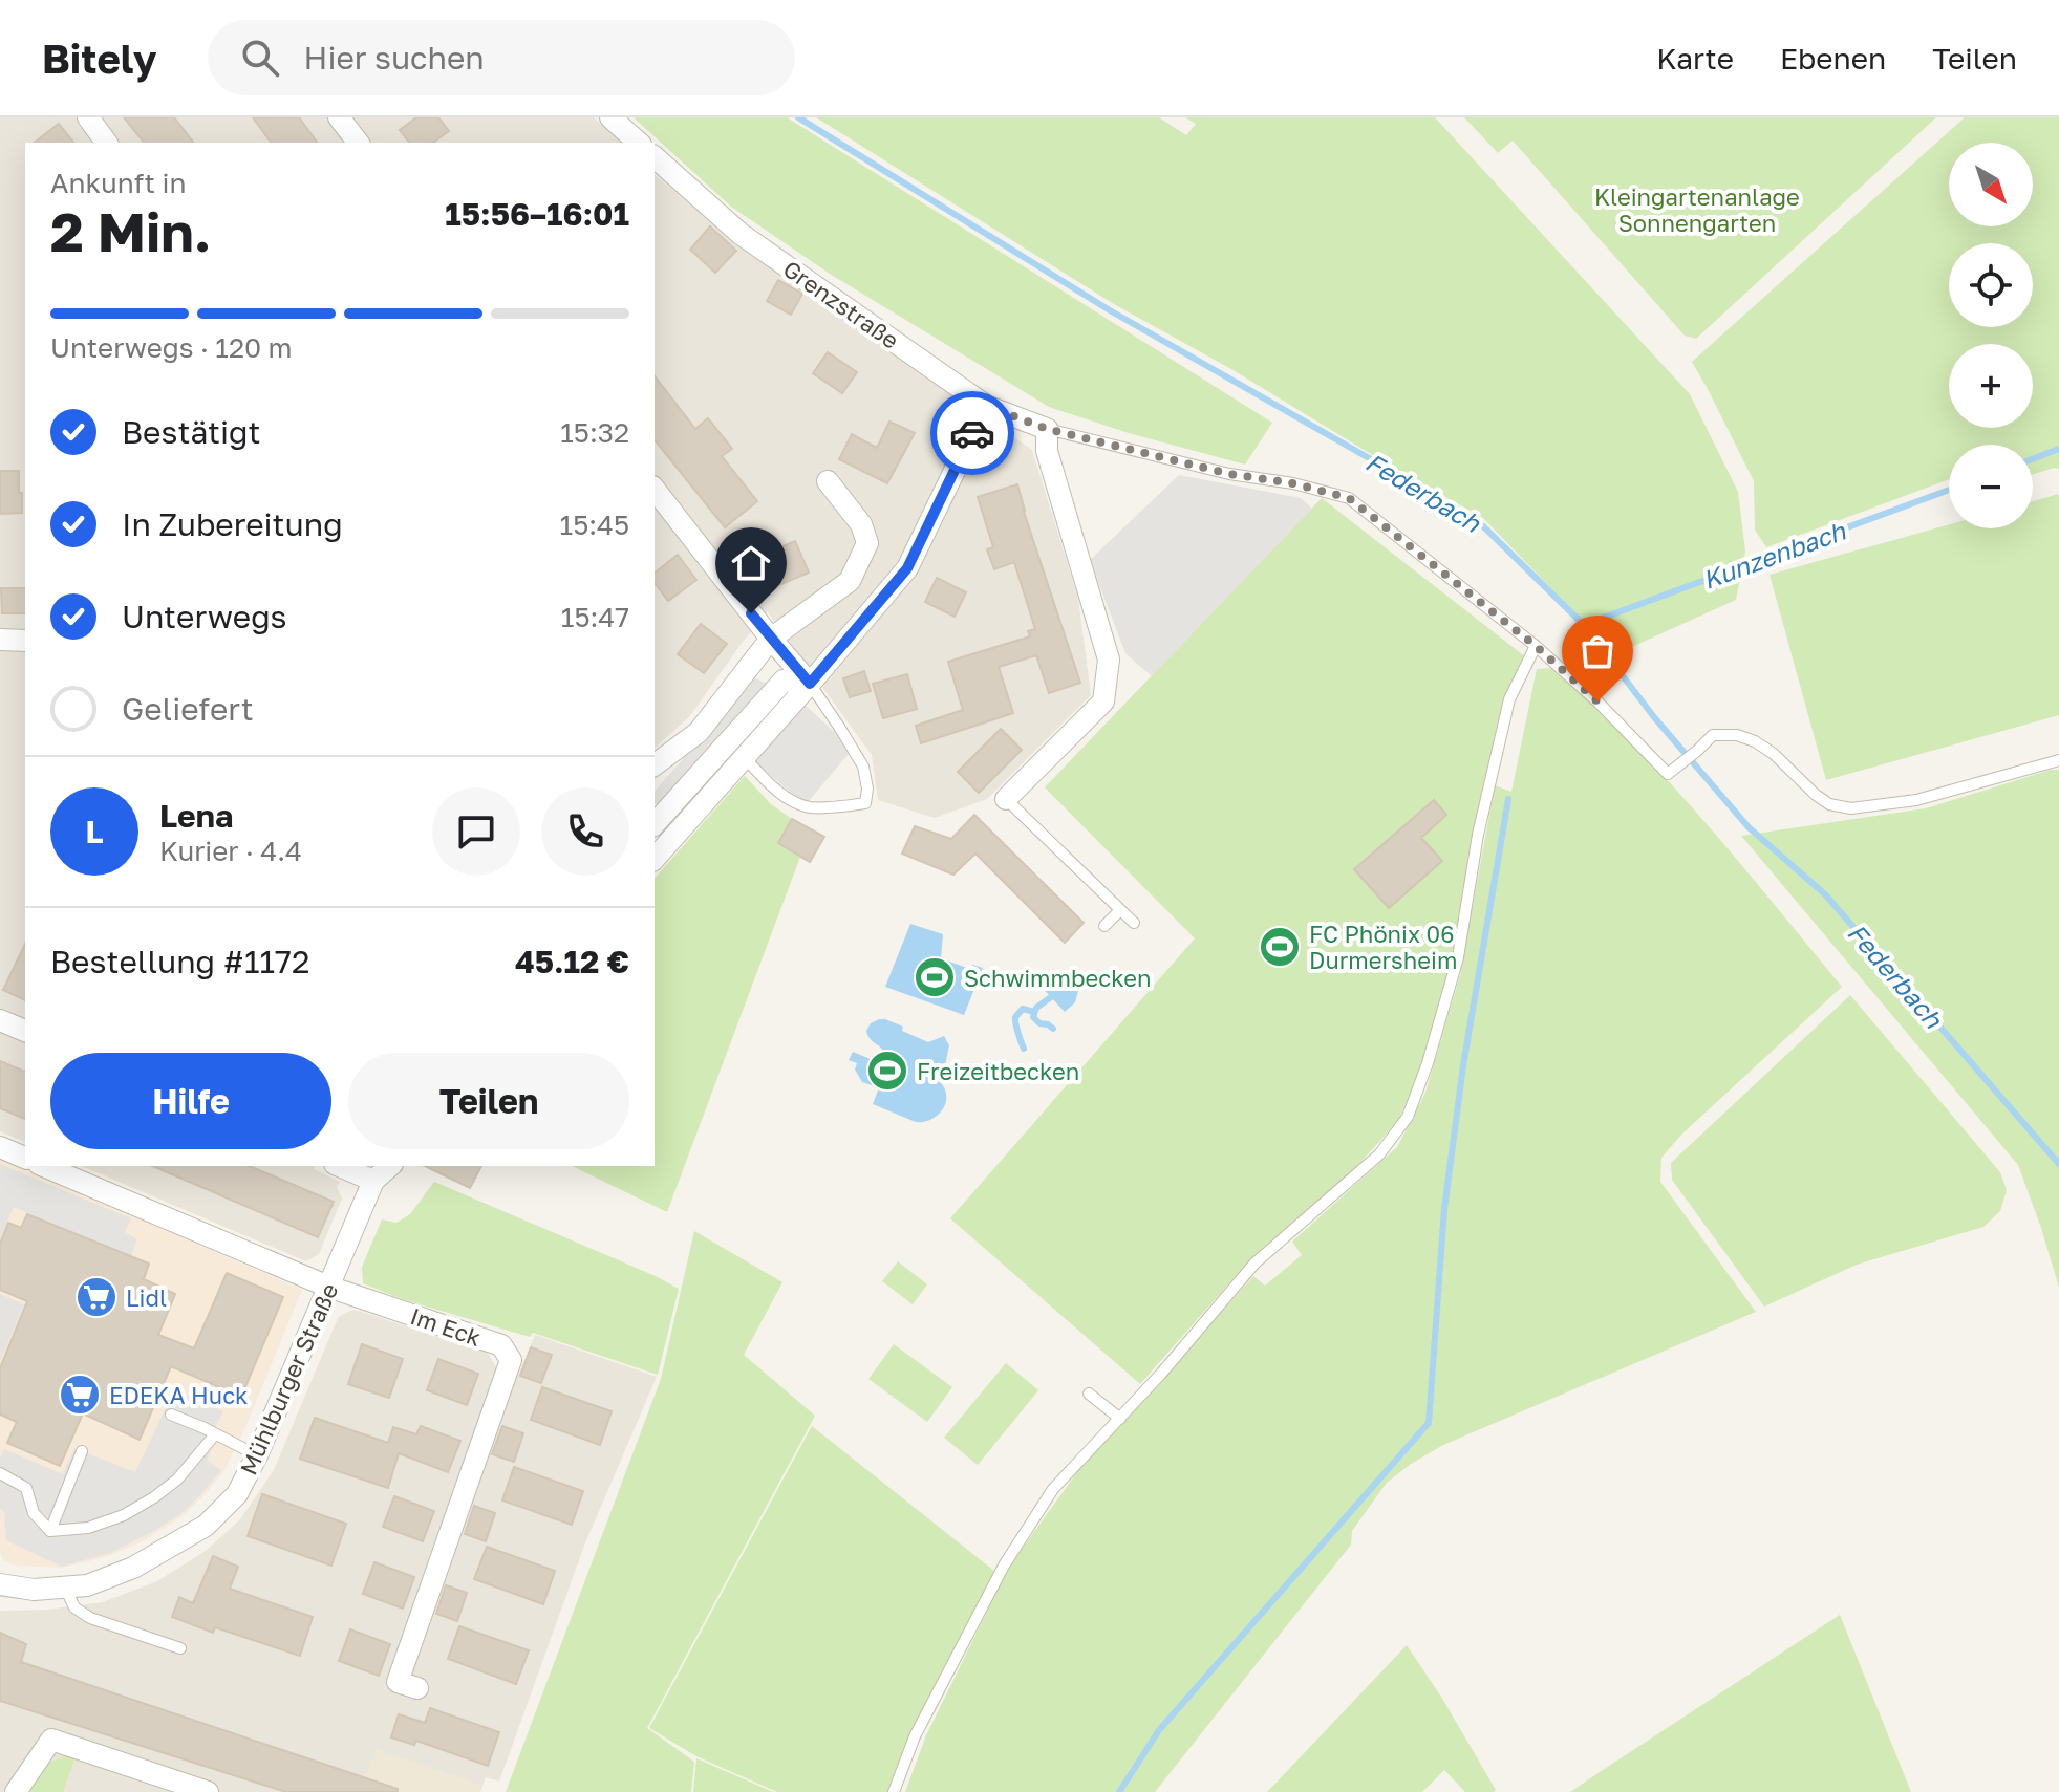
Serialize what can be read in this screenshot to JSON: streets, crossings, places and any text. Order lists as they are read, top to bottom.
{
  "streets": {
    "street": ["Grenzstraße", "Im Eck", "Mühlburger Straße"]
  },
  "crossings": [
    ["Im Eck", "Mühlburger Straße"]
  ],
  "water": ["Federbach", "Kunzenbach"],
  "parks": ["Kleingartenanlage Sonnengarten"],
  "places": {
    "sports": ["FC Phönix 06 Durmersheim", "Schwimmbecken", "Freizeitbecken"],
    "supermarket": ["Lidl", "EDEKA Huck"]
  },
  "north": "bottom right",
  "page": {
    "header": "Bitely",
    "search": "Hier suchen",
    "nav": ["Karte", "Ebenen", "Teilen"],
    "map_buttons": ["+", "−"],
    "heading": ["2 Min.", "Ankunft in", "15:56–16:01"],
    "panel": [
      "Lena",
      "Kurier · 4.4",
      "Bestellung #1172",
      "45.12 €"
    ],
    "bar": "Unterwegs · 120 m",
    "list": [
      ["Bestätigt", "15:32"],
      ["In Zubereitung", "15:45"],
      ["Unterwegs", "15:47"],
      "Geliefert"
    ],
    "round": "L",
    "buttons": ["Hilfe", "Teilen"]
  }
}
